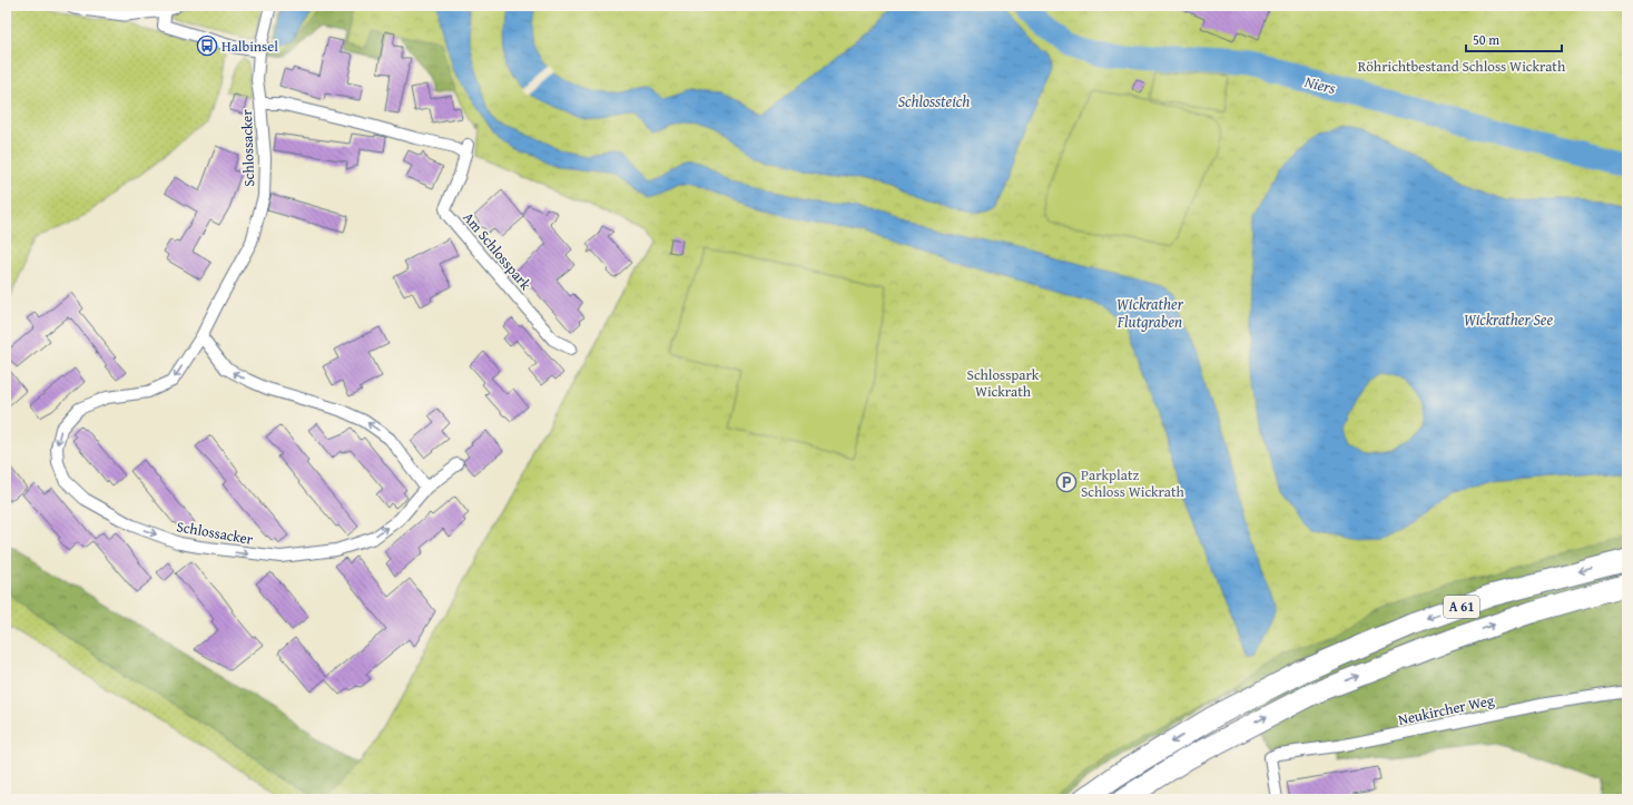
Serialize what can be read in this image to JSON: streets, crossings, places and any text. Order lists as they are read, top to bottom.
{
  "streets": {
    "highway": ["A 61"],
    "street": ["Schlossacker", "Am Schlosspark", "Neukircher Weg"]
  },
  "crossings": [
    ["Schlossacker", "Am Schlosspark"]
  ],
  "water": [
    "Niers",
    "Schlossteich",
    "Wickrather Flutgraben",
    "Wickrather See"
  ],
  "parks": ["Röhrichtbestand Schloss Wickrath", "Schlosspark Wickrath"],
  "places": {
    "bus stop": ["Halbinsel"],
    "parking": ["Parkplatz Schloss Wickrath"]
  },
  "scale_bar": "50 m"
}
